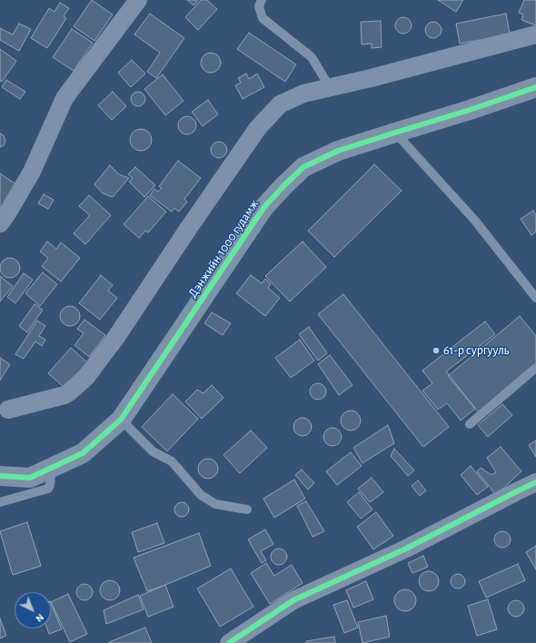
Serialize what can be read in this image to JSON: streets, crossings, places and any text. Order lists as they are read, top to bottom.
{
  "streets": {
    "street": ["Дэнжийн 1000 гудамж"]
  },
  "places": ["61-р сургууль"],
  "north": "bottom right"
}
